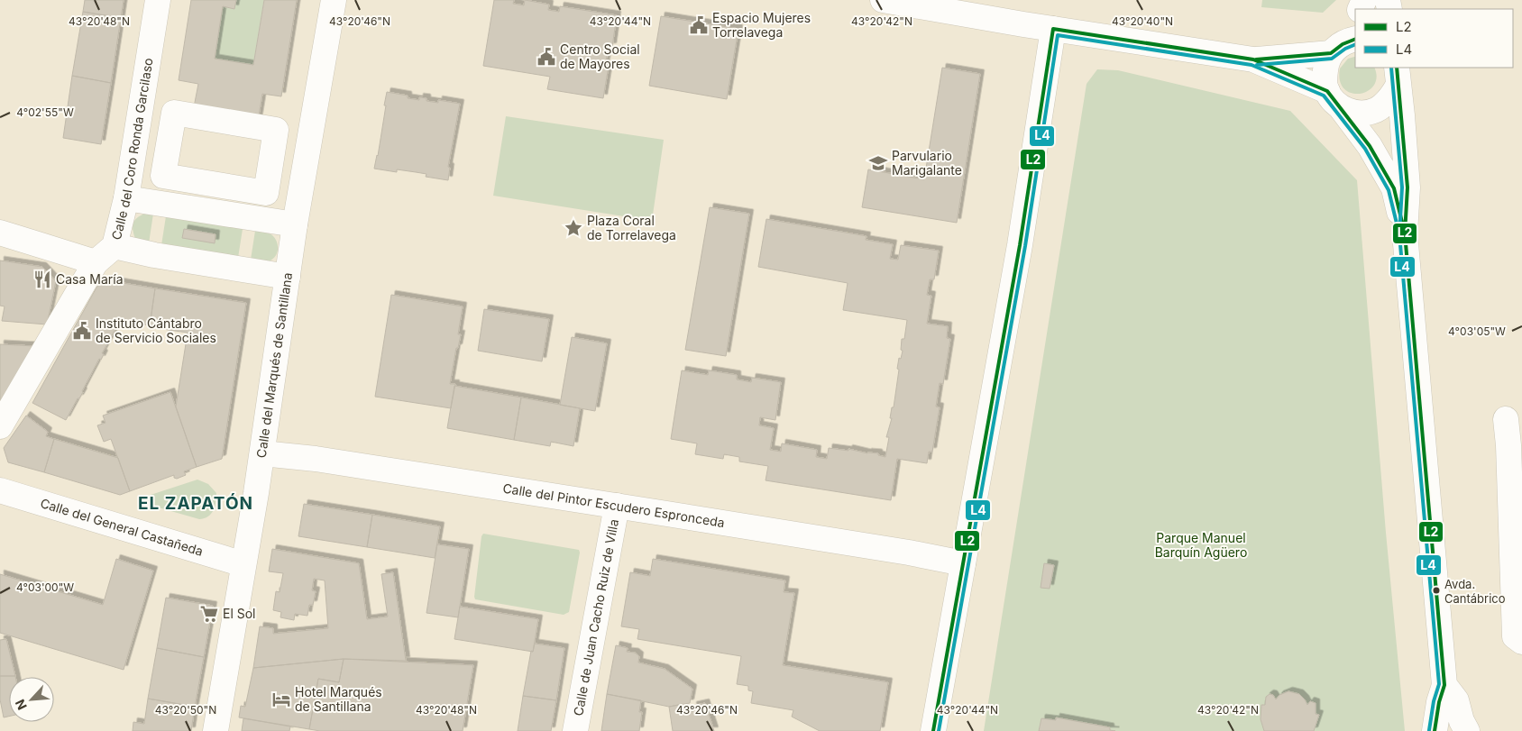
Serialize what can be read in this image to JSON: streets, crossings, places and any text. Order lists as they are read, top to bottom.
{
  "streets": {
    "street": [
      "Calle del Coro Ronda Garcilaso",
      "Calle del Marqués de Santillana",
      "Calle del Pintor Escudero Espronceda",
      "Calle del General Castañeda",
      "Calle de Juan Cacho Ruiz de Villa"
    ]
  },
  "crossings": [
    ["Calle del Marqués de Santillana", "Calle del Pintor Escudero Espronceda"],
    ["Calle del Marqués de Santillana", "Calle del General Castañeda"],
    ["Calle del Pintor Escudero Espronceda", "Calle de Juan Cacho Ruiz de Villa"]
  ],
  "districts": ["EL ZAPATÓN"],
  "parks": ["Parque Manuel Barquín Agüero"],
  "places": {
    "public building": ["Espacio Mujeres Torrelavega", "Centro Social de Mayores", "Instituto Cántabro de Servicio Sociales"],
    "school or university": ["Parvulario Marigalante"],
    "place": ["Plaza Coral de Torrelavega"],
    "restaurant": ["Casa María"],
    "other": ["Avda. Cantábrico"],
    "supermarket": ["El Sol"],
    "hotel": ["Hotel Marqués de Santillana"]
  },
  "lines": ["transit line L2", "transit line L4"],
  "legend": ["L2", "L4"],
  "north": "bottom left",
  "coordinates": [
    "43°20'48\"N",
    "43°20'46\"N",
    "43°20'44\"N",
    "43°20'42\"N",
    "43°20'40\"N",
    "4°02'55\"W",
    "4°03'05\"W",
    "4°03'00\"W",
    "43°20'50\"N"
  ]
}
